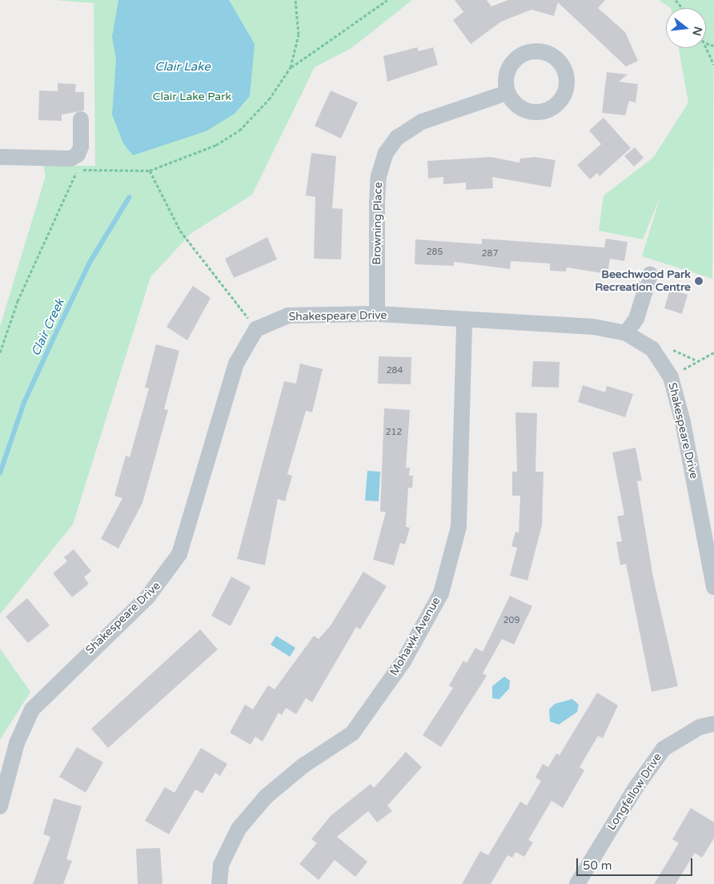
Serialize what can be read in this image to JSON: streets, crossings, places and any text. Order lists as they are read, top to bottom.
{
  "streets": {
    "street": [
      "Browning Place",
      "Shakespeare Drive",
      "Mohawk Avenue",
      "Longfellow Drive"
    ]
  },
  "crossings": [
    ["Browning Place", "Shakespeare Drive"],
    ["Shakespeare Drive", "Mohawk Avenue"]
  ],
  "water": ["Clair Lake", "Clair Creek"],
  "parks": ["Clair Lake Park"],
  "places": ["Beechwood Park Recreation Centre"],
  "house_numbers": [
    "285",
    "287",
    "284",
    "212",
    "209"
  ],
  "scale_bar": "50 m",
  "north": "right"
}
